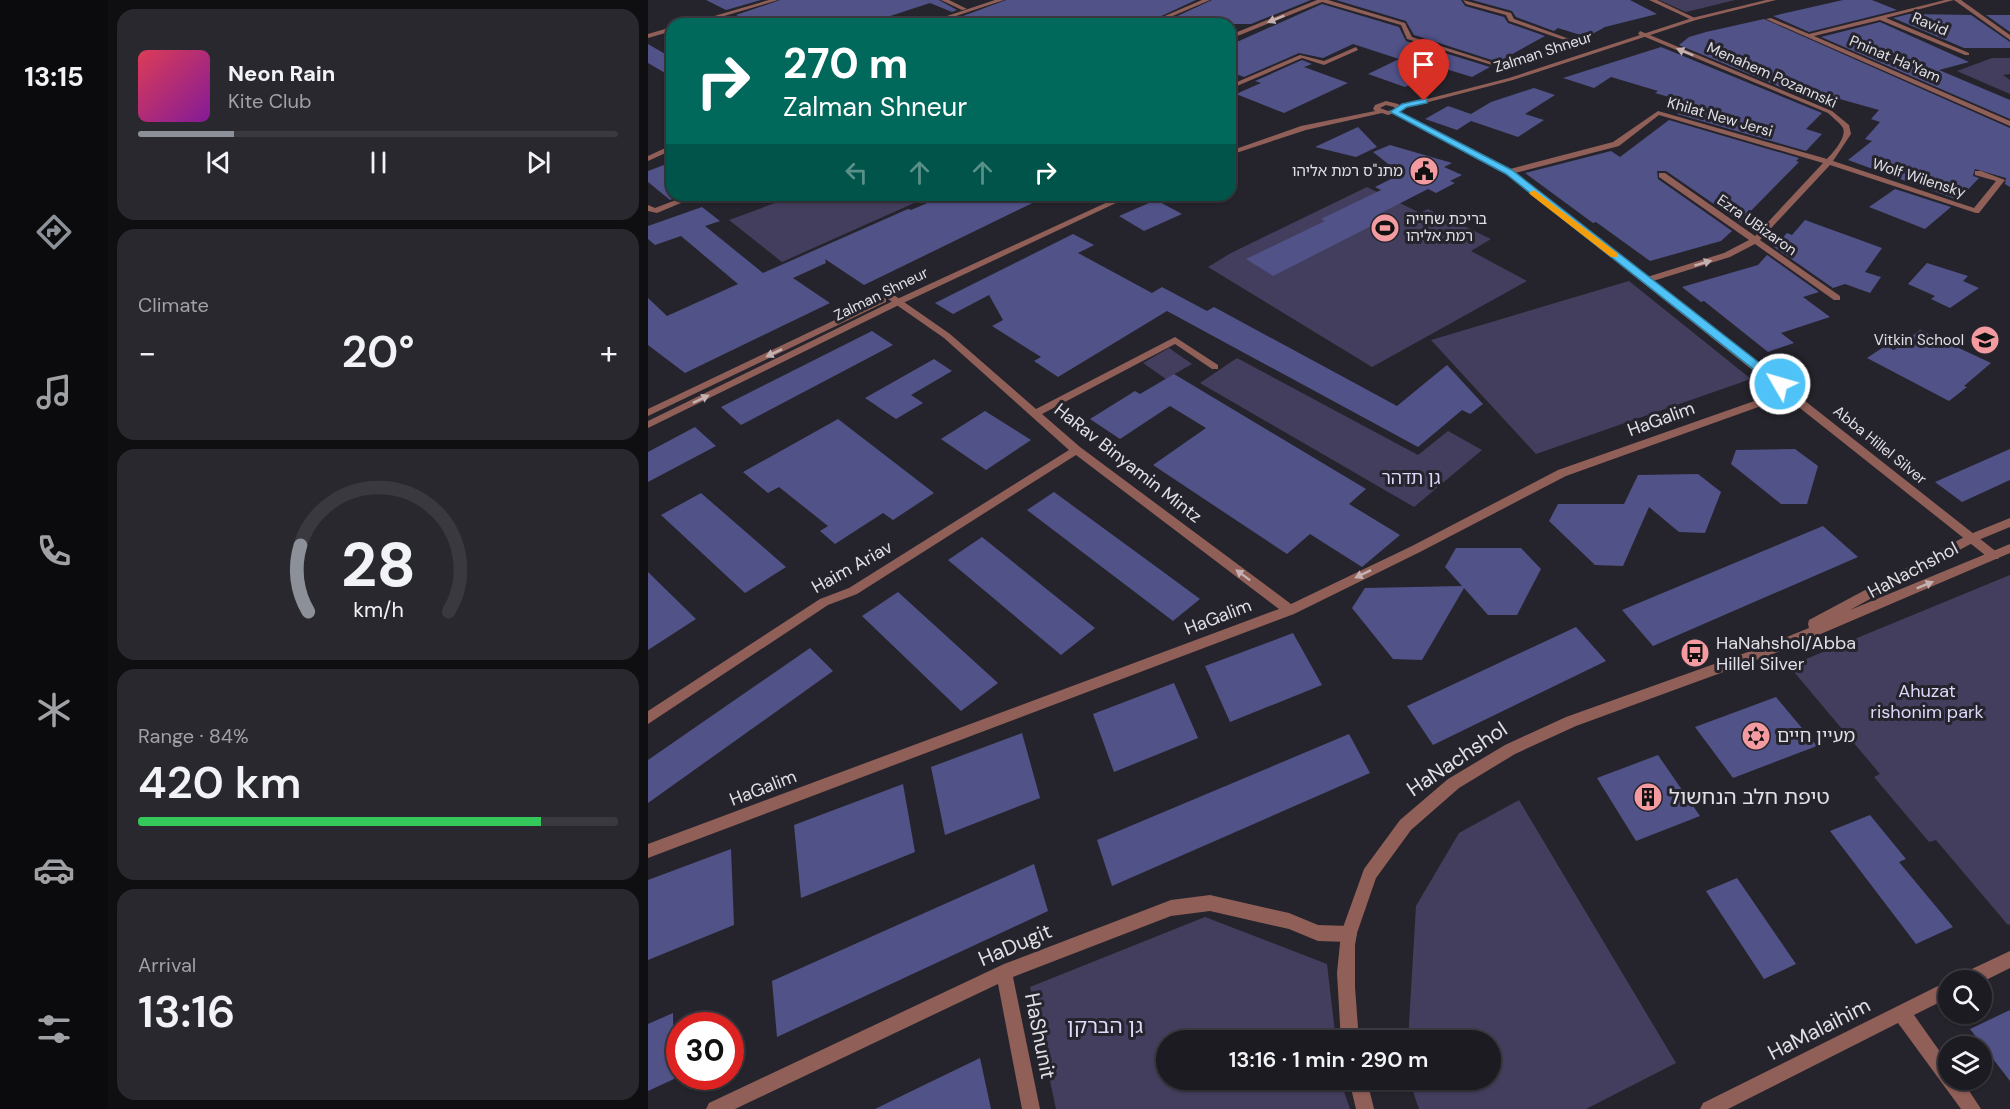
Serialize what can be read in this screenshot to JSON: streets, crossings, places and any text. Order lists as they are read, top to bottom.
{
  "streets": {
    "street": [
      "Ravid",
      "Zalman Shneur",
      "Pninat Ha'Yam",
      "Menahem Pozannski",
      "Khilat New Jersi",
      "Wolf Wilensky",
      "Ezra UBizaron",
      "HaGalim",
      "Abba Hillel Silver",
      "HaRav Binyamin Mintz",
      "Haim Ariav",
      "HaNachshol",
      "HaDugit",
      "HaMalaihim",
      "HaShunit"
    ]
  },
  "crossings": [
    ["Zalman Shneur", "Menahem Pozannski"],
    ["Zalman Shneur", "Abba Hillel Silver"],
    ["Zalman Shneur", "HaRav Binyamin Mintz"],
    ["Menahem Pozannski", "Khilat New Jersi"],
    ["Menahem Pozannski", "Wolf Wilensky"],
    ["Menahem Pozannski", "Ezra UBizaron"],
    ["Menahem Pozannski", "Abba Hillel Silver"],
    ["Khilat New Jersi", "Wolf Wilensky"],
    ["Khilat New Jersi", "Abba Hillel Silver"],
    ["HaGalim", "Abba Hillel Silver"],
    ["HaGalim", "HaRav Binyamin Mintz"],
    ["Abba Hillel Silver", "HaNachshol"],
    ["HaRav Binyamin Mintz", "Haim Ariav"],
    ["HaNachshol", "HaDugit"],
    ["HaDugit", "HaShunit"]
  ],
  "one_way": ["HaGalim", "HaRav Binyamin Mintz"],
  "parks": ["גן תדהר", "Ahuzat rishonim park", "גן הברקן"],
  "places": {
    "public building": ["מתנ\"ס רמת אליהו"],
    "sports": ["בריכת שחייה רמת אליהו"],
    "school or university": ["Vitkin School"],
    "bus stop": ["HaNahshol/Abba Hillel Silver"],
    "synagogue": ["מעיין חיים"],
    "building": ["טיפת חלב הנחשול"]
  },
  "page": {
    "tabs": "13:15",
    "turn": ["270 m", "Zalman Shneur"],
    "song": ["Neon Rain", "Kite Club"],
    "tile": [
      "Climate",
      ["Range · 84%", "420 km"],
      ["Arrival", "13:16"]
    ],
    "heat": ["−", "20°", "+"],
    "limit": "30",
    "trip": "13:16 · 1 min · 290 m",
    "gauge": ["28", "km/h"]
  }
}
